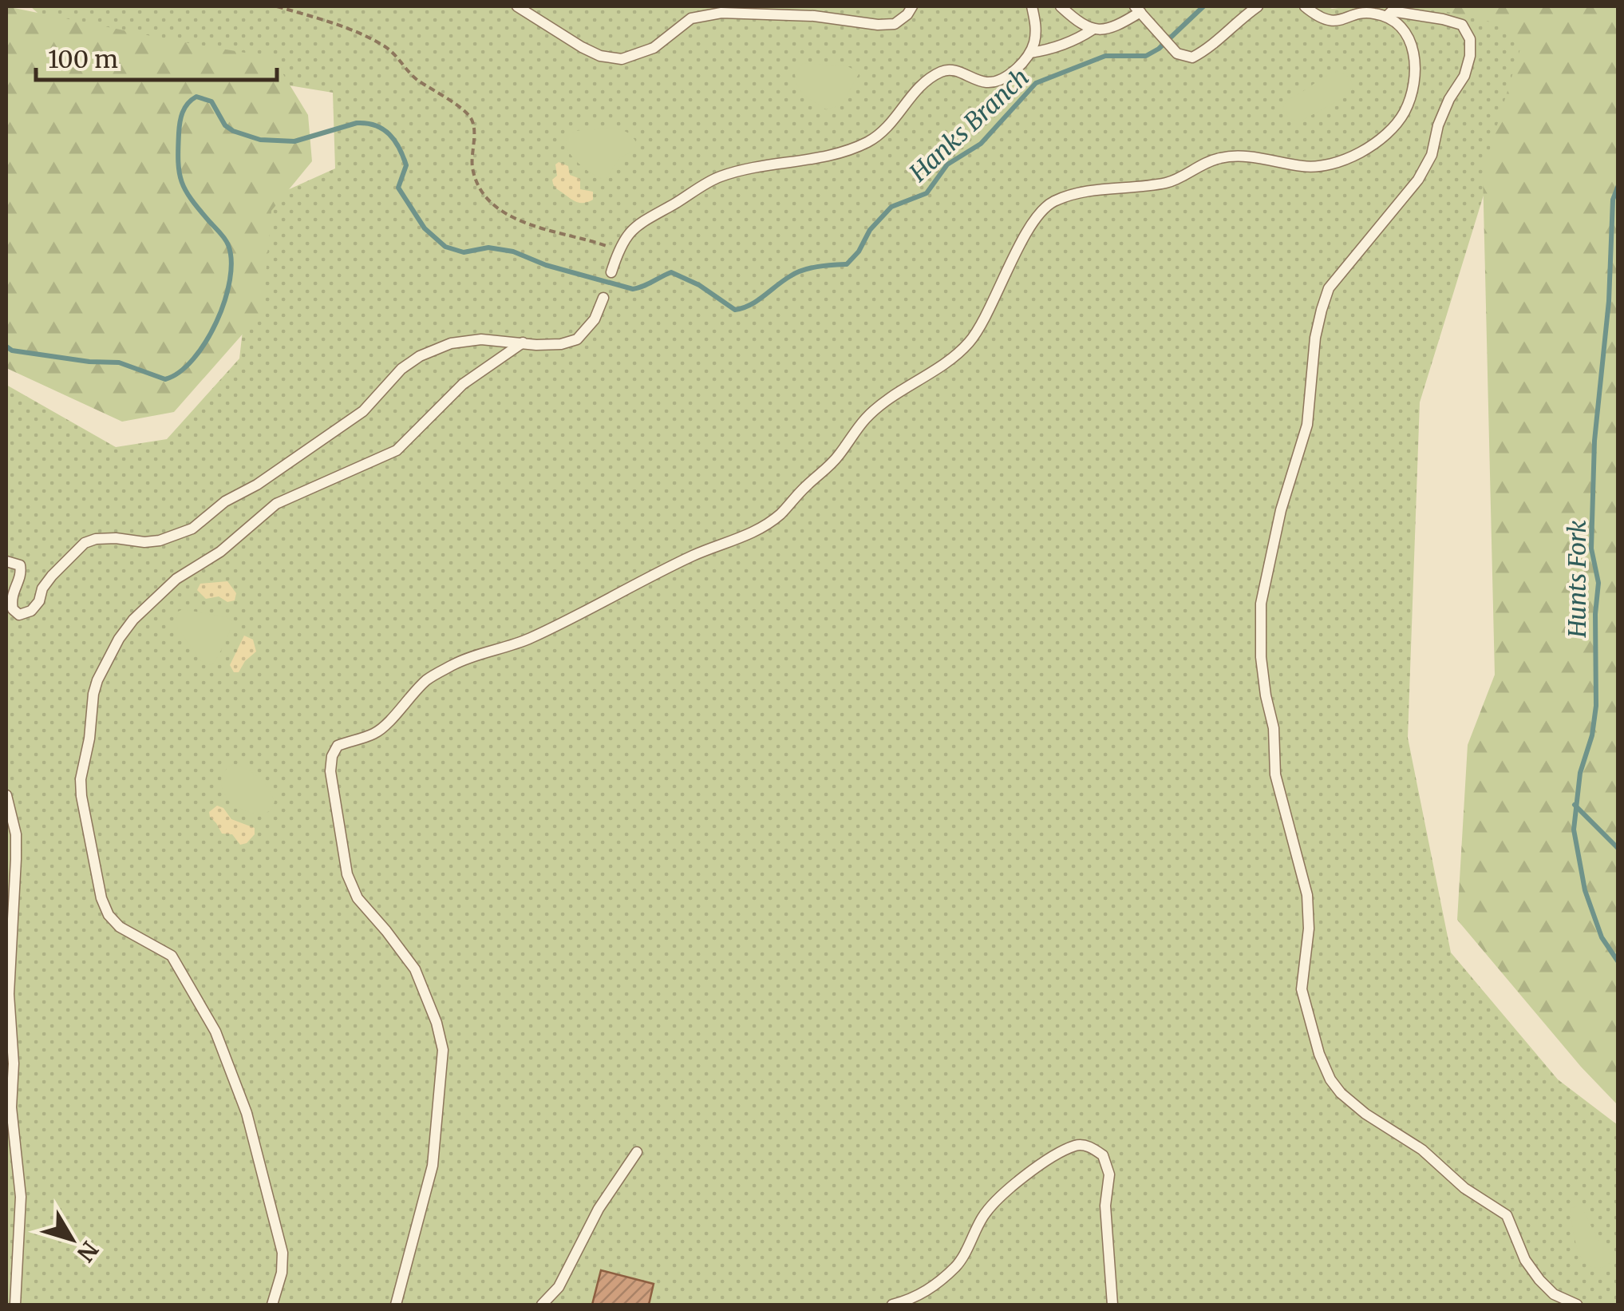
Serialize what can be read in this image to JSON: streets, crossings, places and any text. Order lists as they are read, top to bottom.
{
  "water": ["Hanks Branch", "Hunts Fork"],
  "scale_bar": "100 m",
  "north": "bottom right"
}
